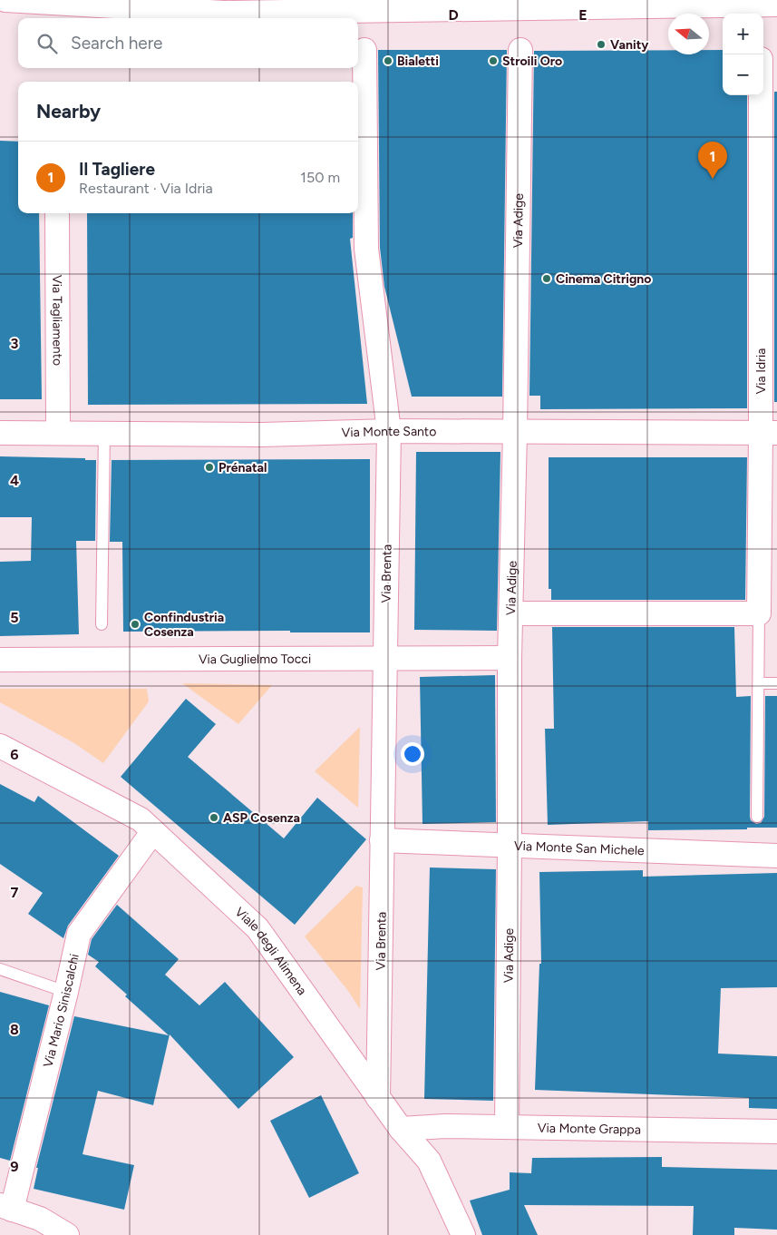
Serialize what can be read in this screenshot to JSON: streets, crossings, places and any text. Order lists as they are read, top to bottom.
{
  "streets": {
    "street": [
      "Via Adige",
      "Via Tagliamento",
      "Via Idria",
      "Via Monte Santo",
      "Via Brenta",
      "Via Guglielmo Tocci",
      "Via Monte San Michele",
      "Viale degli Alimena",
      "Via Mario Siniscalchi",
      "Via Monte Grappa"
    ]
  },
  "crossings": [
    ["Via Adige", "Via Monte Santo"],
    ["Via Adige", "Via Guglielmo Tocci"],
    ["Via Adige", "Via Monte San Michele"],
    ["Via Adige", "Via Monte Grappa"],
    ["Via Tagliamento", "Via Monte Santo"],
    ["Via Idria", "Via Monte Santo"],
    ["Via Monte Santo", "Via Brenta"],
    ["Via Brenta", "Via Guglielmo Tocci"],
    ["Via Brenta", "Via Monte San Michele"],
    ["Via Brenta", "Viale degli Alimena"],
    ["Viale degli Alimena", "Via Mario Siniscalchi"],
    ["Viale degli Alimena", "Via Monte Grappa"]
  ],
  "places": [
    "Vanity",
    "Bialetti",
    "Stroili Oro",
    "Cinema Citrigno",
    "Prénatal",
    "Confindustria Cosenza",
    "ASP Cosenza"
  ],
  "north": "left",
  "page": {
    "map_buttons": ["+", "−"],
    "search": "Search here",
    "heading": "Nearby",
    "list": [
      {
        "mark": "1",
        "name": "Il Tagliere",
        "note": "Restaurant · Via Idria",
        "value": "150 m"
      }
    ],
    "pins": "1"
  },
  "grid": {
    "columns": ["D", "E"],
    "rows": [
      "3",
      "4",
      "5",
      "6",
      "7",
      "8",
      "9"
    ]
  }
}
